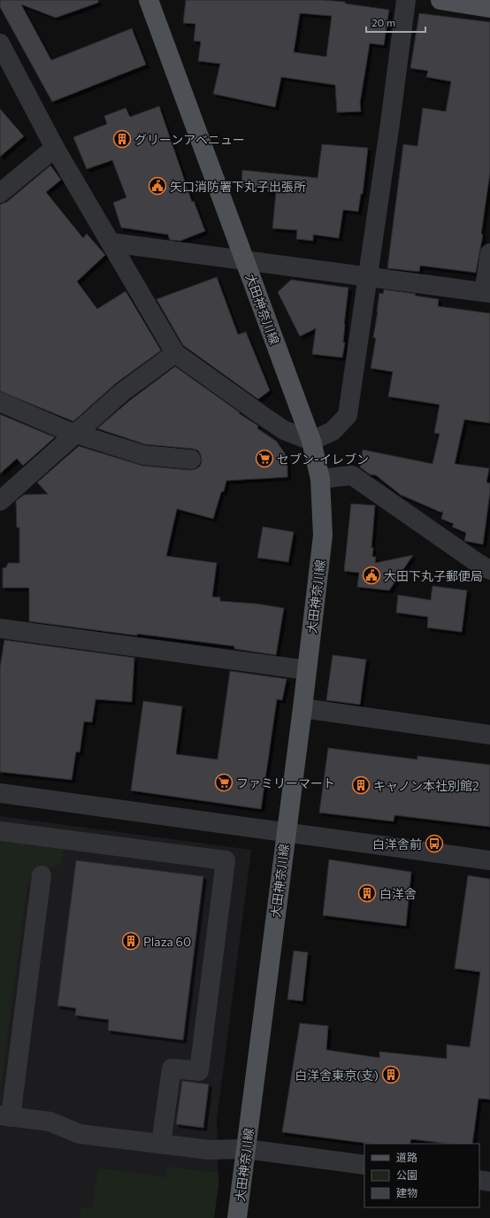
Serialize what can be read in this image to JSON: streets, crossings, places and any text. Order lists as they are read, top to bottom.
{
  "streets": {
    "main road": ["大田神奈川線"]
  },
  "places": {
    "building": [
      "グリーンアベニュー",
      "キャノン本社別館2",
      "白洋舎",
      "Plaza 60",
      "白洋舎東京(支)"
    ],
    "public building": ["矢口消防署下丸子出張所", "大田下丸子郵便局"],
    "supermarket": ["セブン-イレブン", "ファミリーマート"],
    "bus stop": ["白洋舎前"]
  },
  "legend": ["道路", "公園", "建物"],
  "scale_bar": "20 m"
}
